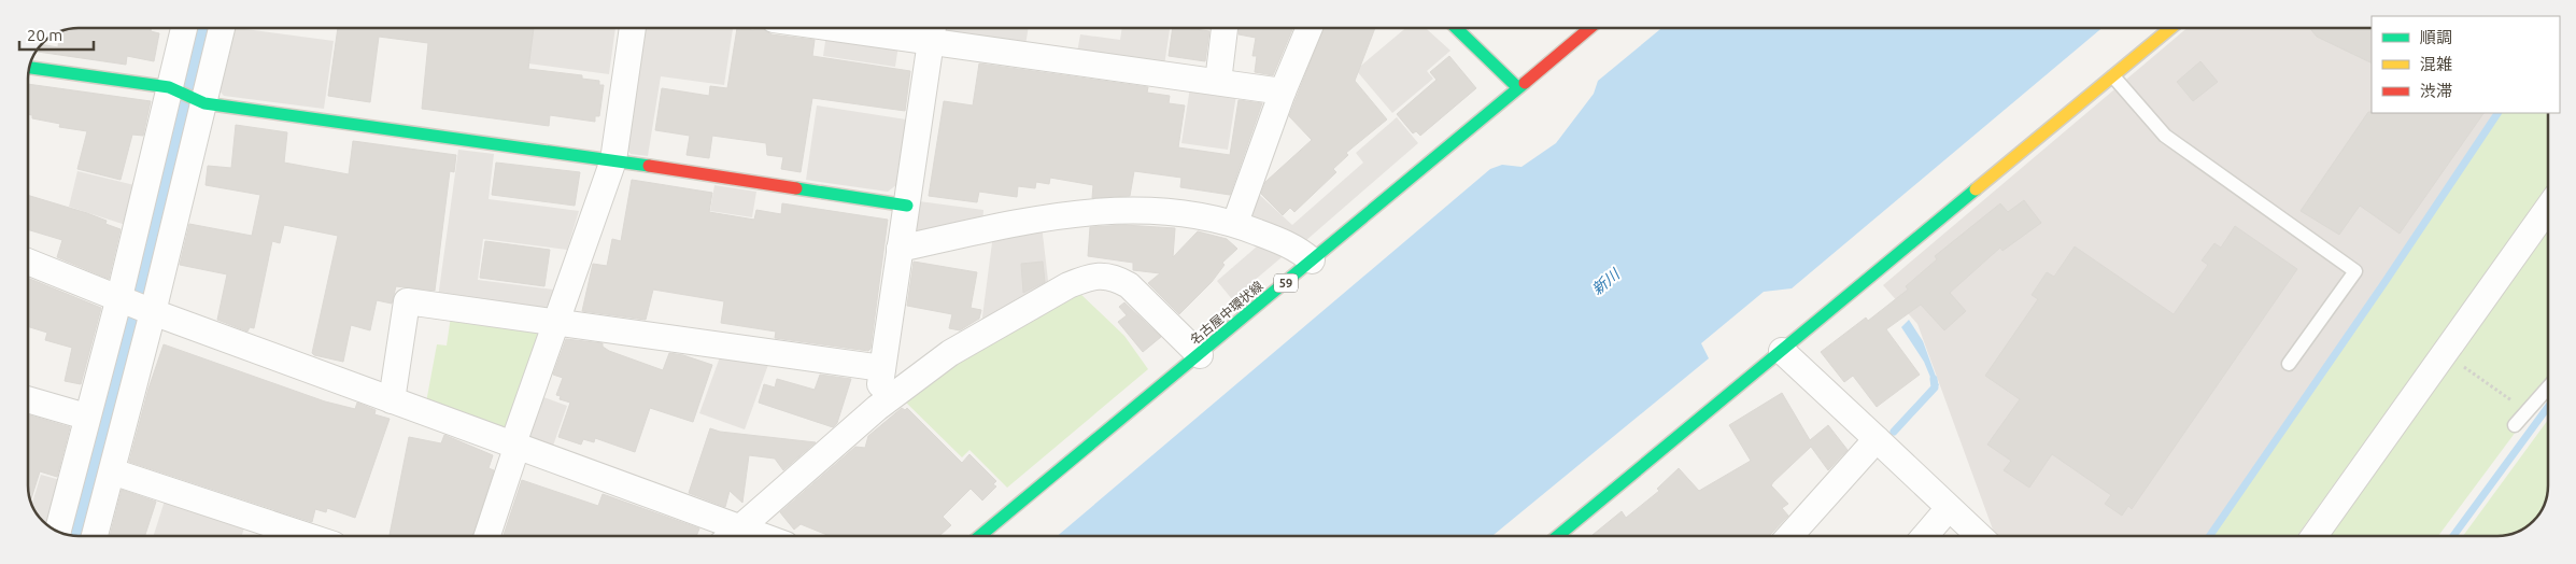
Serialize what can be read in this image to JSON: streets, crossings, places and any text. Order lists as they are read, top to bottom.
{
  "streets": {
    "street": ["59", "名古屋中環状線"]
  },
  "water": ["新川"],
  "legend": ["順調", "混雑", "渋滞"],
  "scale_bar": "20 m"
}
